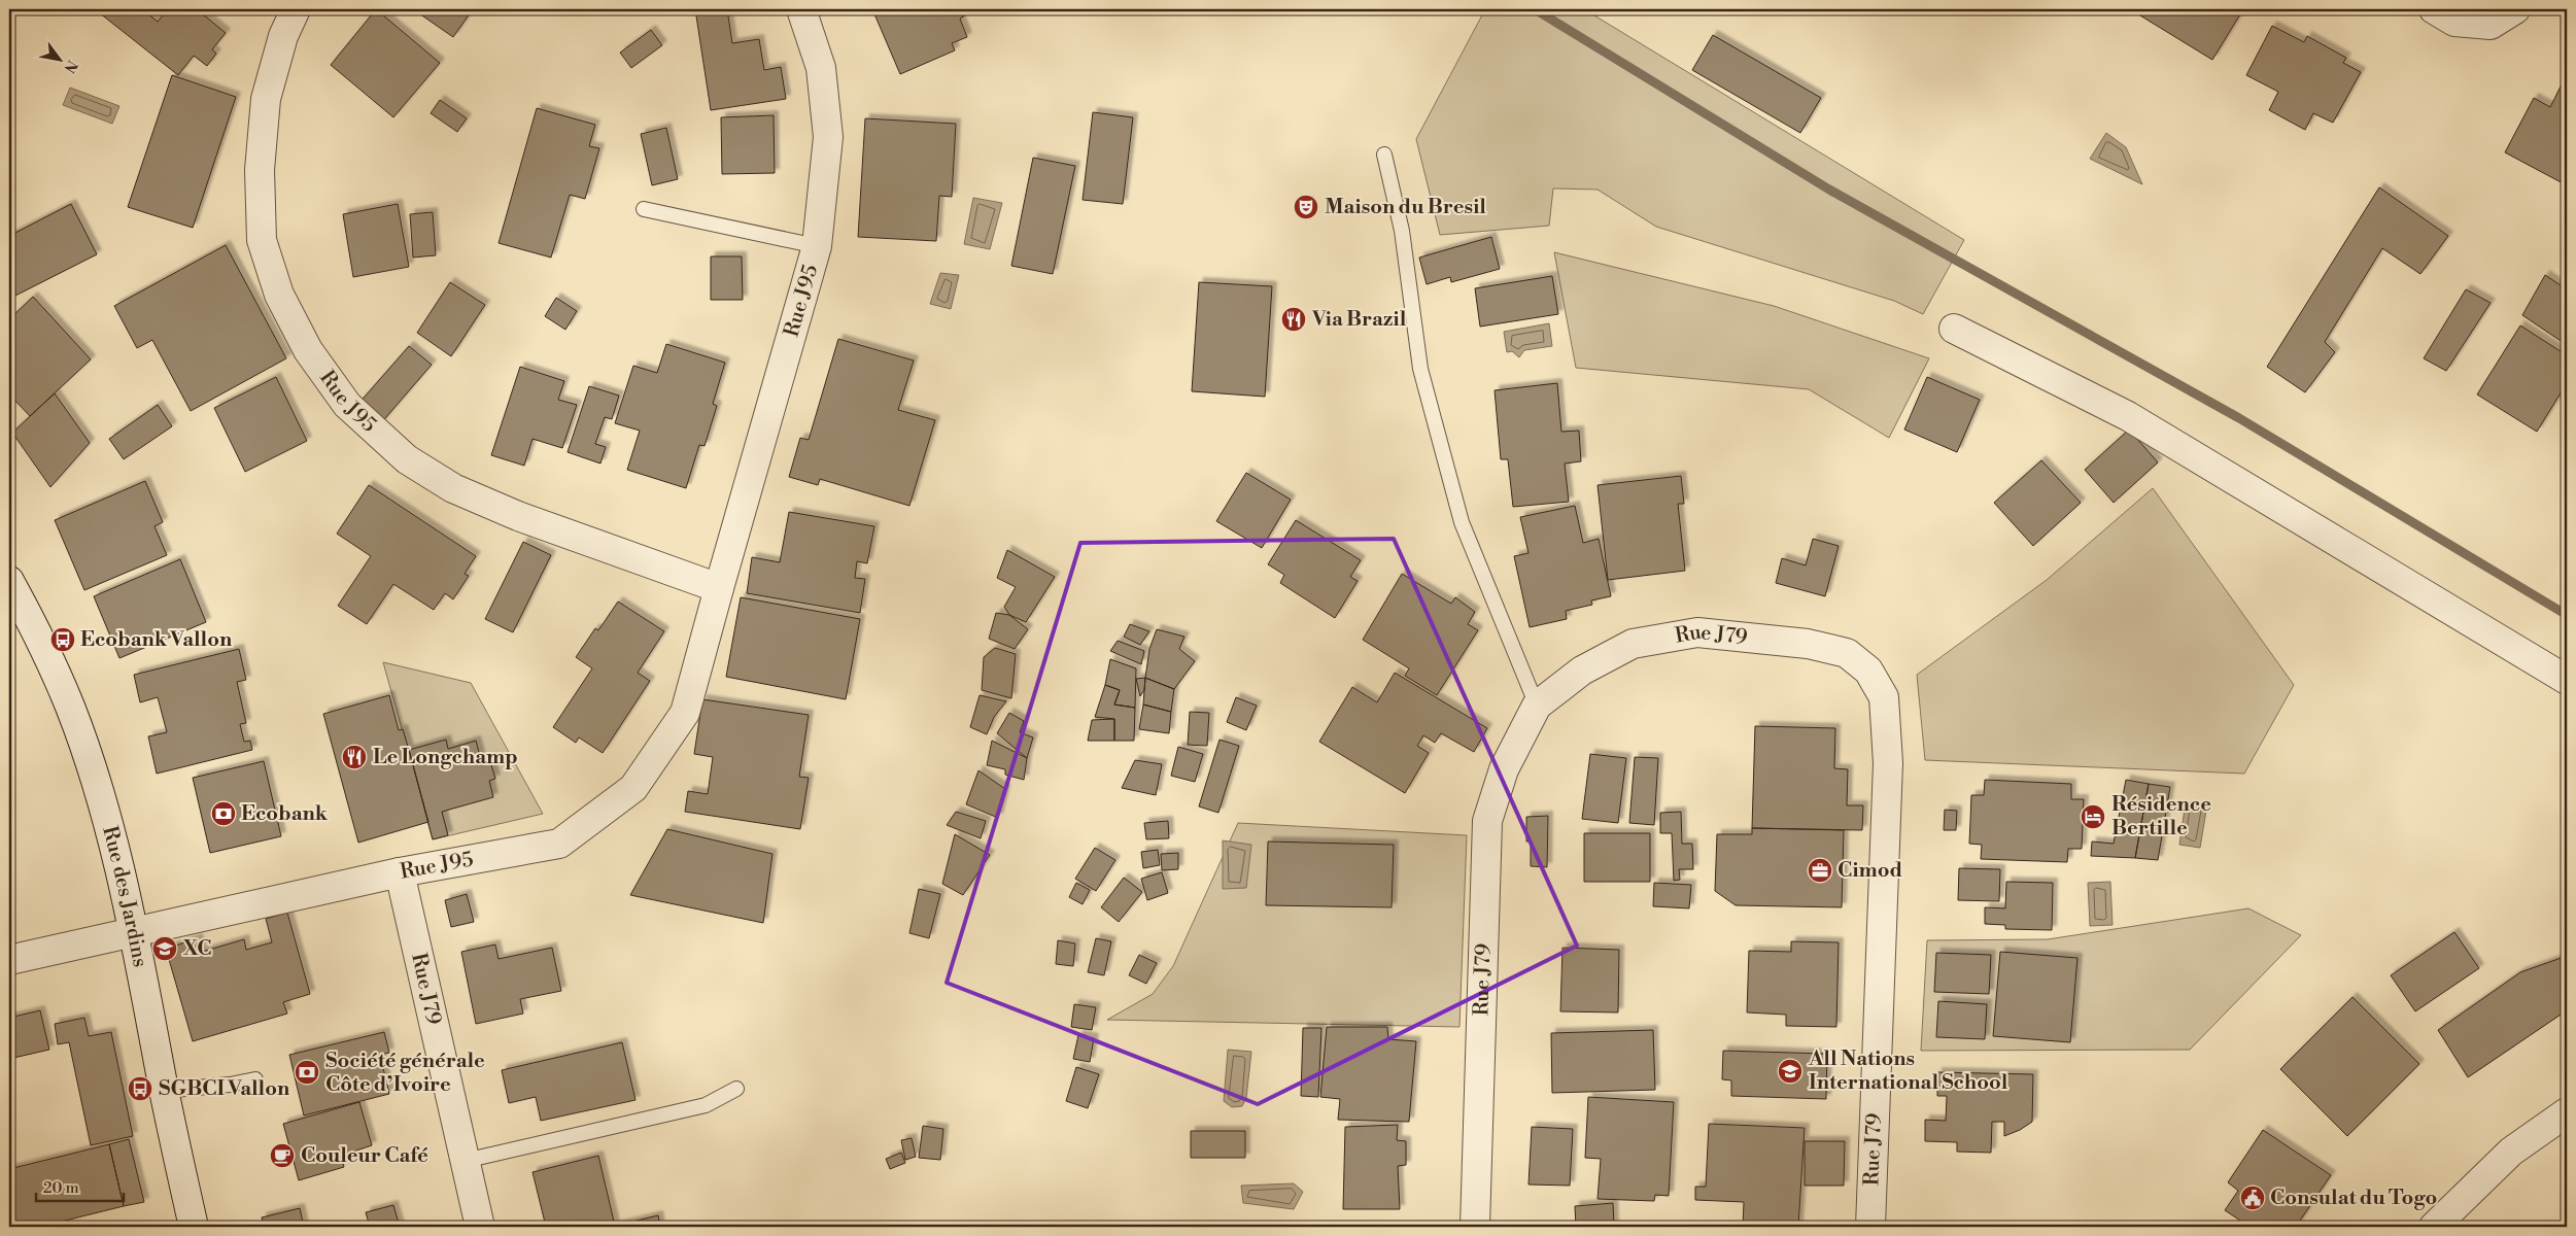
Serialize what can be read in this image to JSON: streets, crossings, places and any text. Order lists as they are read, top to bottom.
{
  "streets": {
    "street": ["Rue J95", "Rue J79", "Rue des Jardins"]
  },
  "crossings": [
    ["Rue J95", "Rue J79"],
    ["Rue J95", "Rue des Jardins"]
  ],
  "places": {
    "theatre": ["Maison du Bresil"],
    "restaurant": ["Via Brazil", "Le Longchamp"],
    "bus stop": ["Ecobank Vallon", "SGBCI Vallon"],
    "bank": ["Ecobank", "Société générale Côte d’Ivoire"],
    "hotel": ["Résidence Bertille"],
    "office": ["Cimod"],
    "school or university": ["XC", "All Nations International School"],
    "cafe": ["Couleur Café"],
    "public building": ["Consulat du Togo"]
  },
  "scale_bar": "20 m",
  "north": "bottom right"
}
